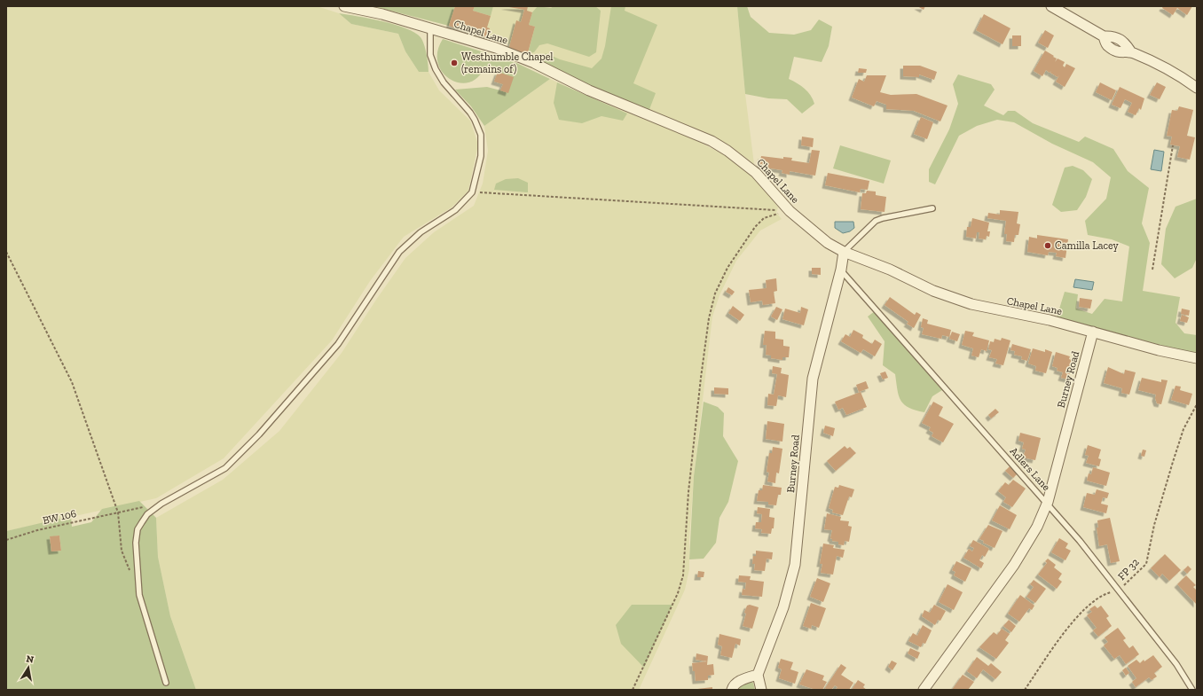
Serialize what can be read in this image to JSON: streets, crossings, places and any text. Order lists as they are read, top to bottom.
{
  "streets": {
    "street": ["Chapel Lane", "Burney Road"],
    "lane": ["Adlers Lane"],
    "path": ["BW 106", "FP 32"]
  },
  "crossings": [
    ["Chapel Lane", "Burney Road"],
    ["Burney Road", "Adlers Lane"],
    ["Adlers Lane", "FP 32"]
  ],
  "places": ["Westhumble Chapel (remains of)", "Camilla Lacey"],
  "north": "top"
}
